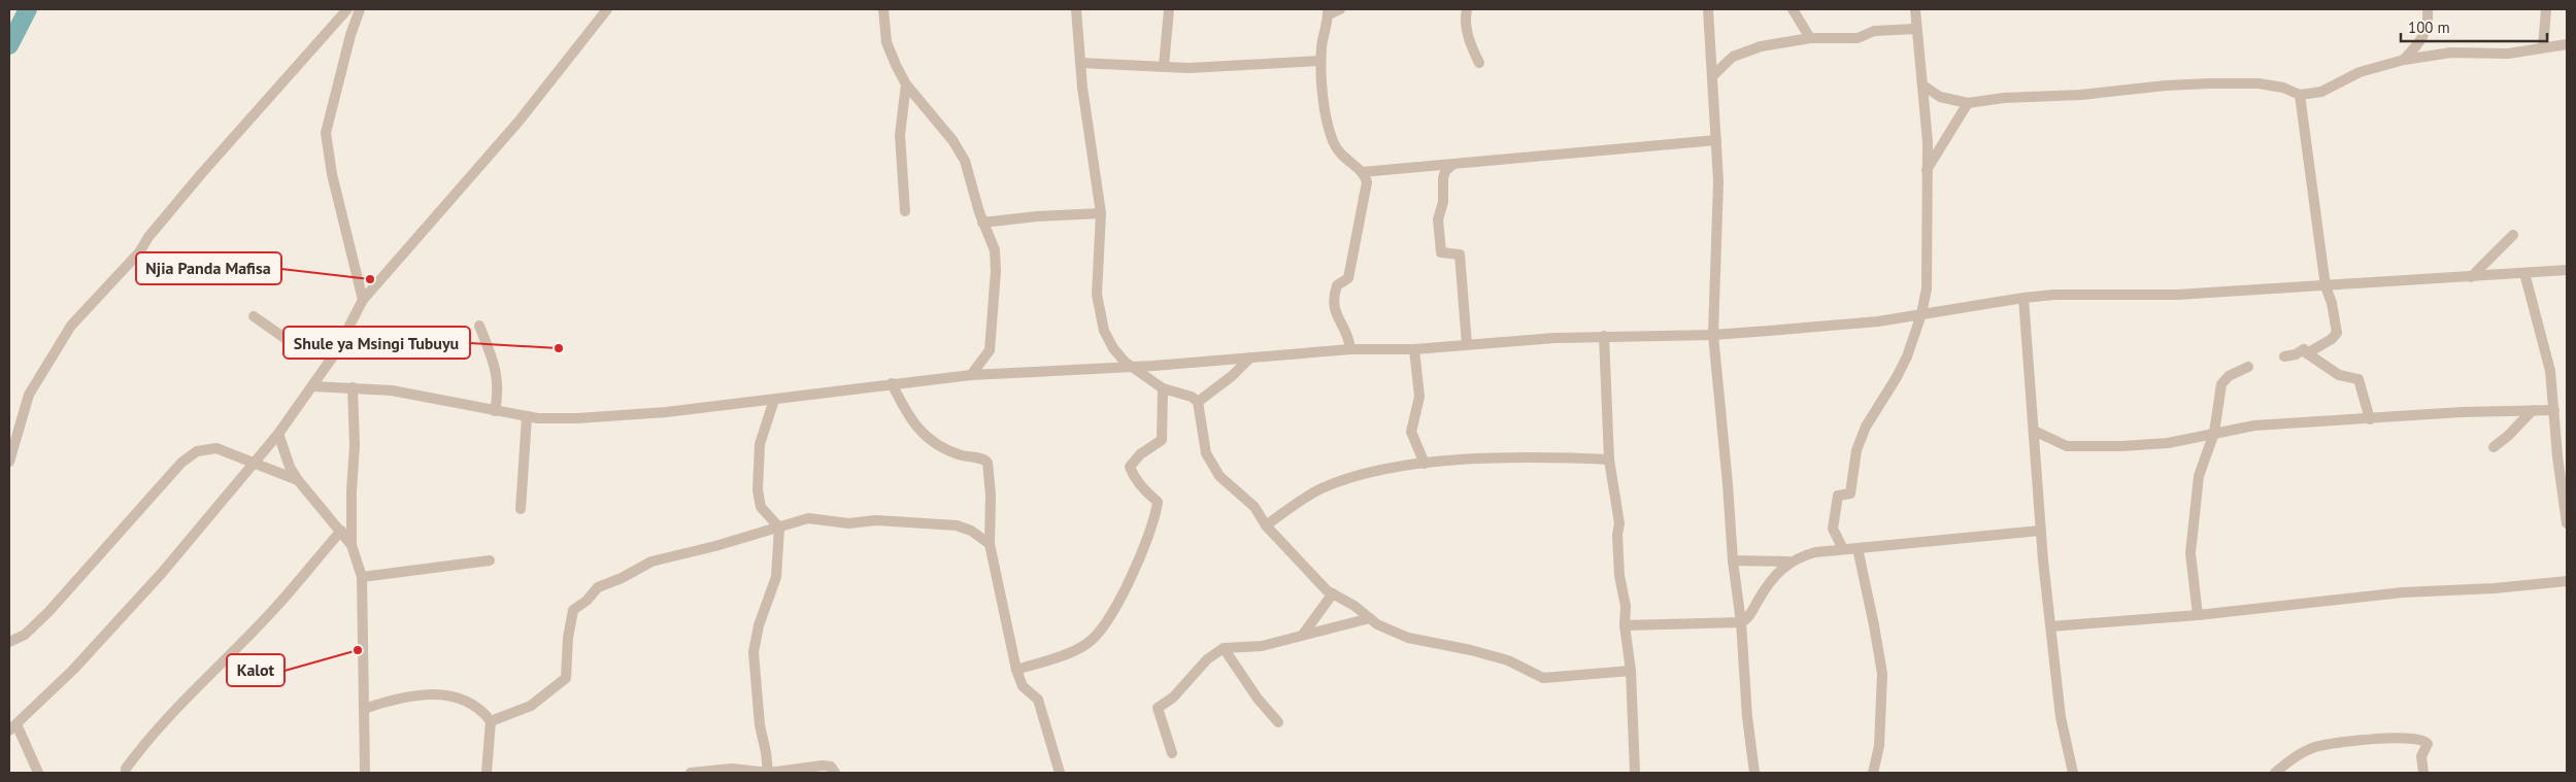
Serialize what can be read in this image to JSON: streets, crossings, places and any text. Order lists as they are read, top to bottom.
{
  "places": ["Njia Panda Mafisa", "Shule ya Msingi Tubuyu", "Kalot"],
  "scale_bar": "100 m"
}
